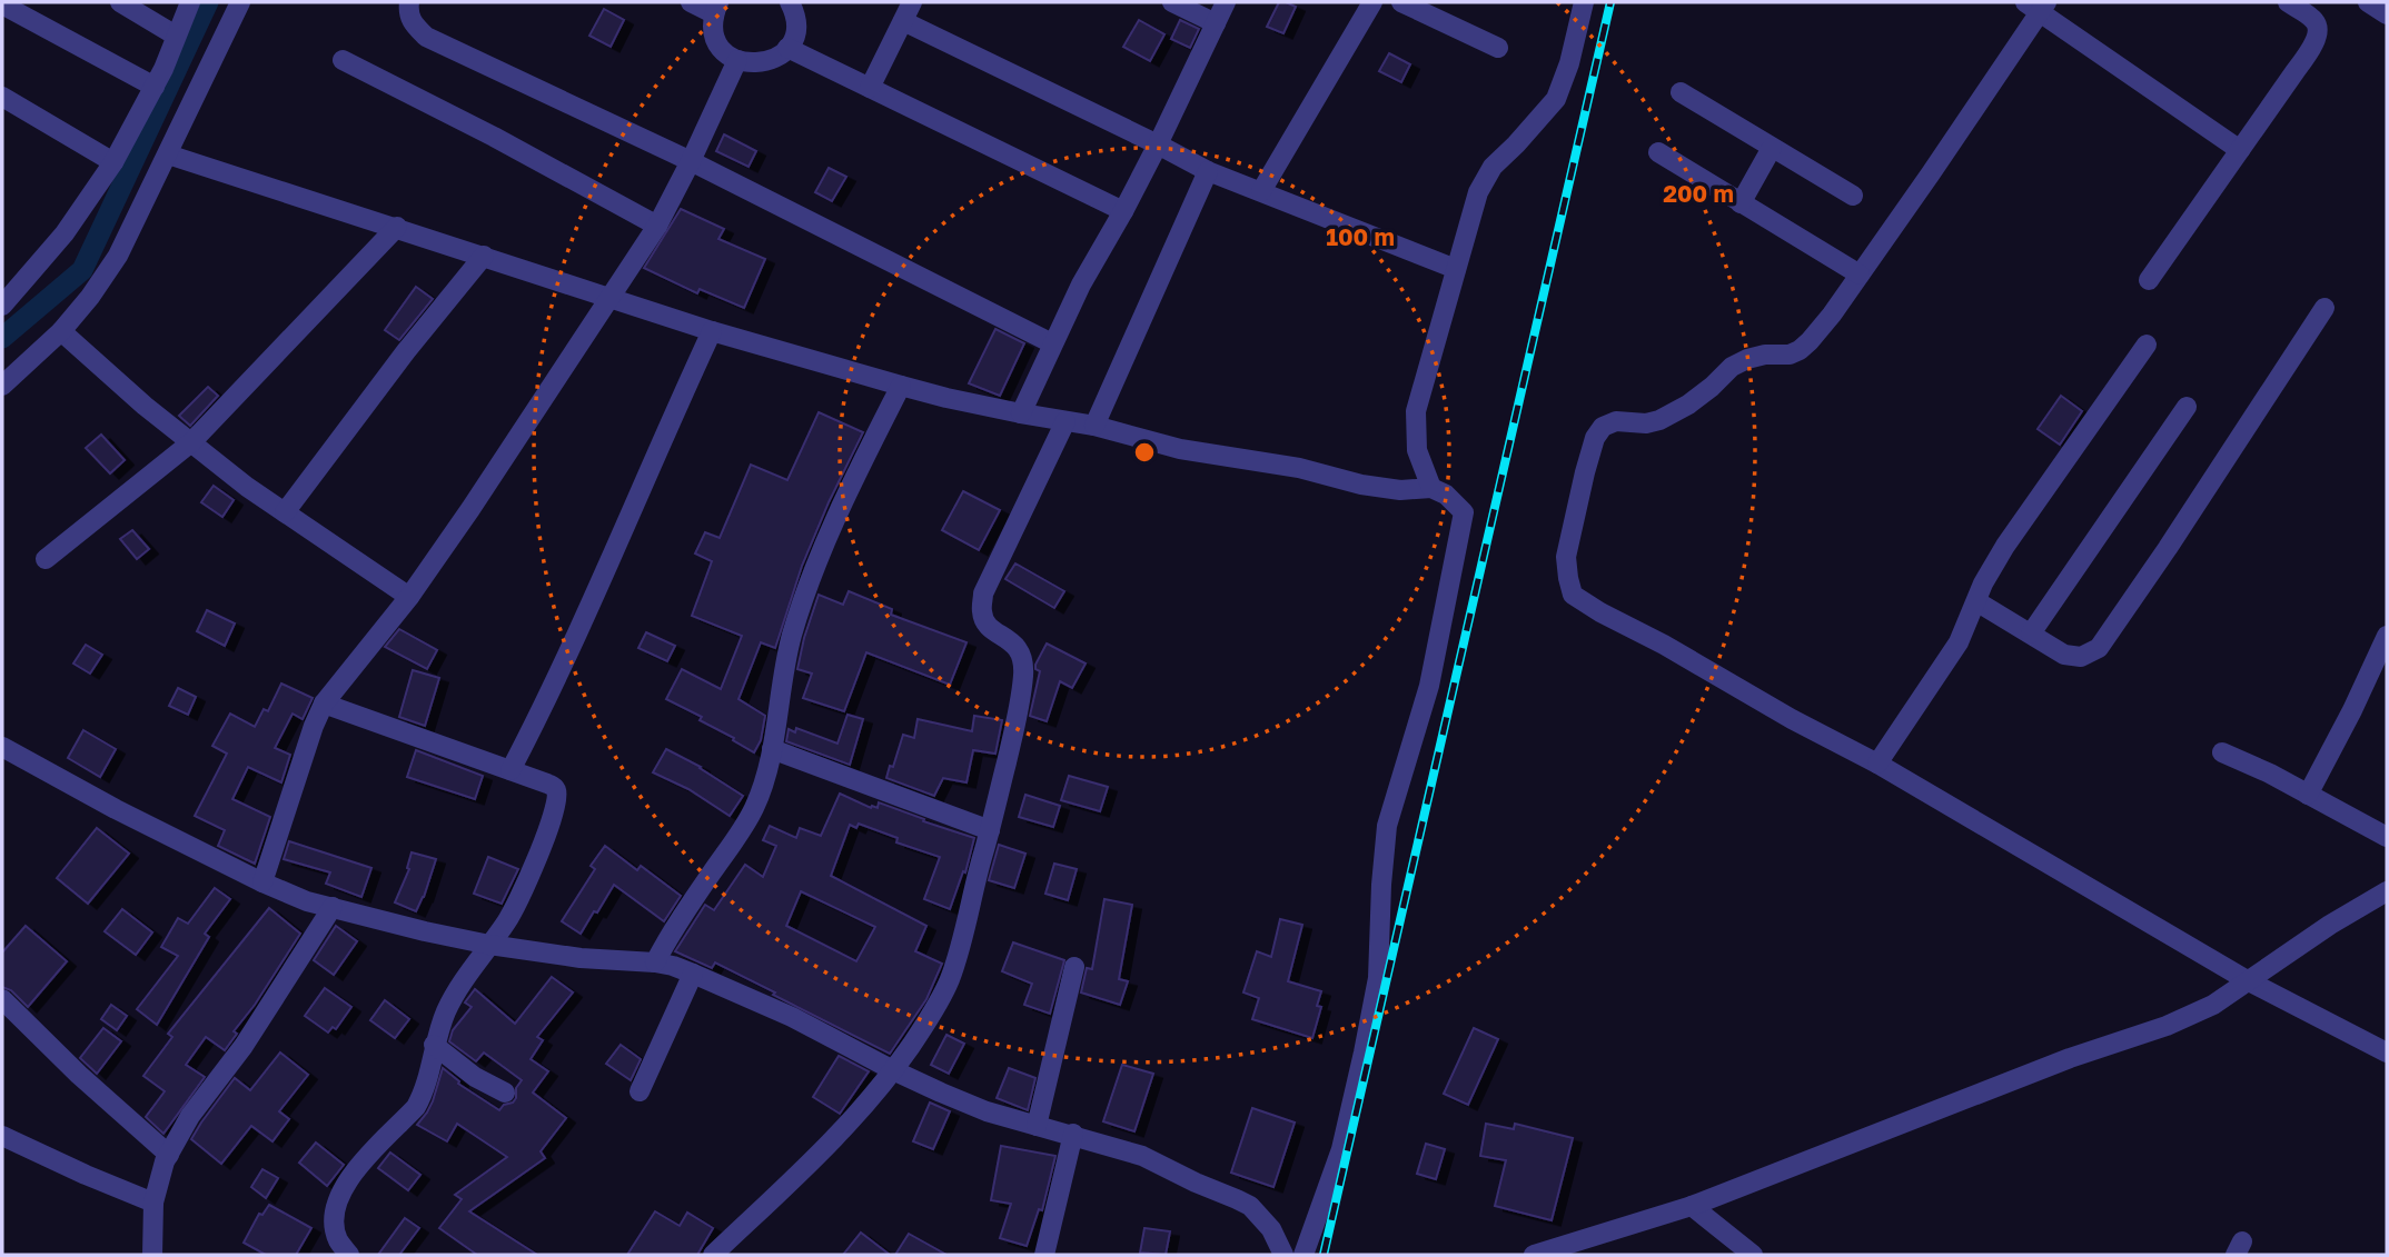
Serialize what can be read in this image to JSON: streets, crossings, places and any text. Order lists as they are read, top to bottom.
{
  "rings": ["200 m", "100 m"]
}
